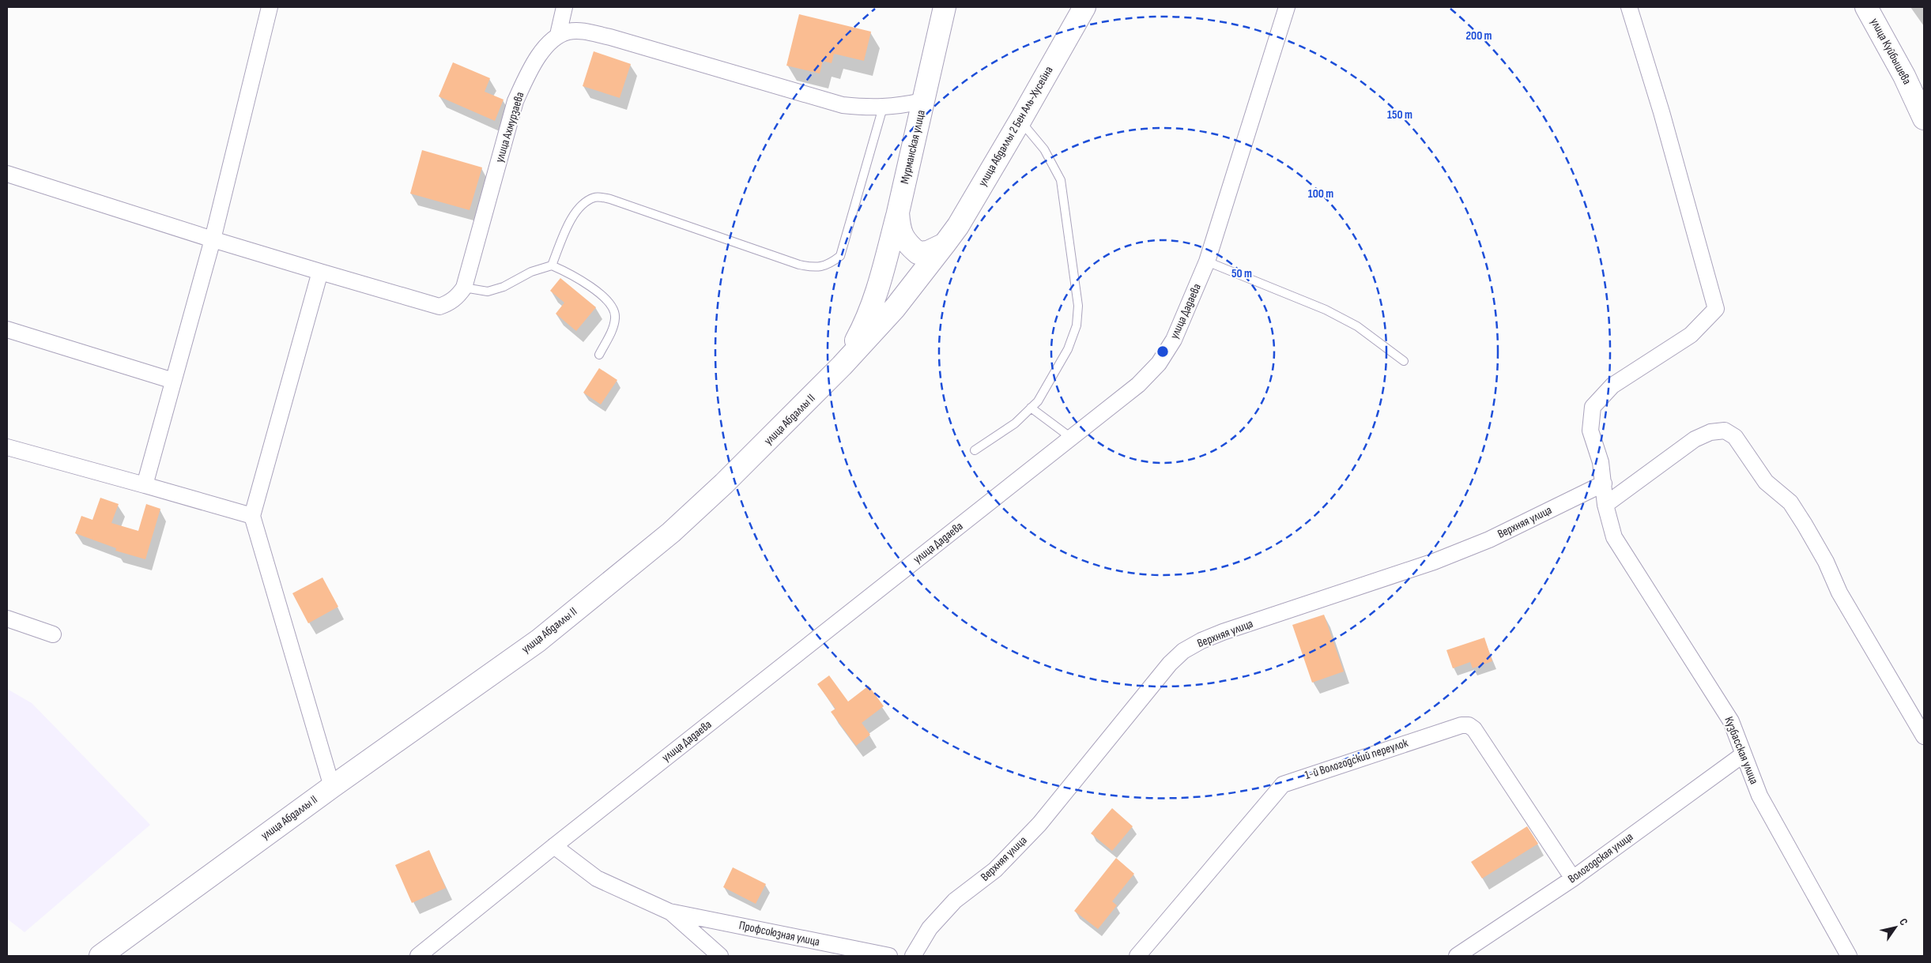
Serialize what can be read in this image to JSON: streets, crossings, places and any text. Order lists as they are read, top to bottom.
{
  "streets": {
    "street": [
      "улица Куйбышева",
      "улица Абдаллы 2 Бен Аль-Хусейна",
      "улица Ахмурзаева",
      "Мурманская улица",
      "улица Дадаева",
      "улица Абдаллы II",
      "Верхняя улица",
      "Кузбасская улица",
      "1-й Вологодский переулок",
      "Вологодская улица",
      "Профсоюзная улица"
    ]
  },
  "crossings": [
    ["улица Абдаллы 2 Бен Аль-Хусейна", "Мурманская улица"],
    ["улица Абдаллы 2 Бен Аль-Хусейна", "улица Абдаллы II"],
    ["Мурманская улица", "улица Абдаллы II"],
    ["Верхняя улица", "Кузбасская улица"],
    ["Кузбасская улица", "Вологодская улица"],
    ["1-й Вологодский переулок", "Вологодская улица"]
  ],
  "north": "top right",
  "rings": [
    "200 m",
    "150 m",
    "100 m",
    "50 m"
  ]
}
